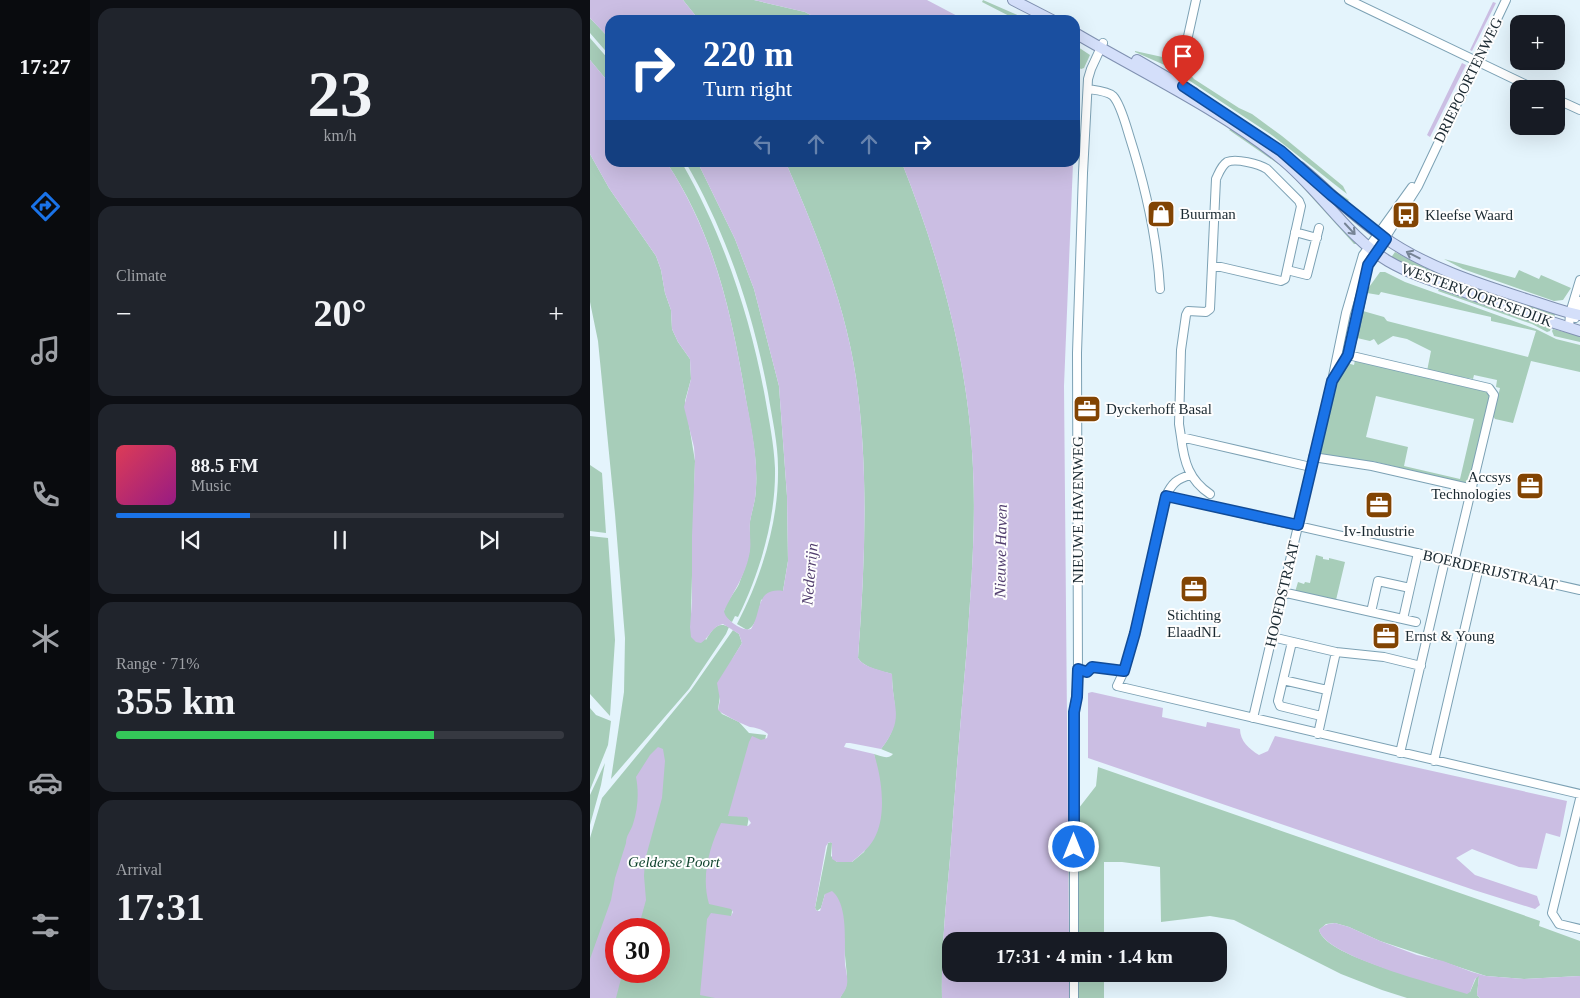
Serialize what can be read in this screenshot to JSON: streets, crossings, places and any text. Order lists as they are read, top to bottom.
{
  "streets": {
    "main road": ["WESTERVOORTSEDIJK"],
    "street": [
      "DRIEPOORTENWEG",
      "NIEUWE HAVENWEG",
      "BOERDERIJSTRAAT",
      "HOOFDSTRAAT"
    ]
  },
  "crossings": [
    ["DRIEPOORTENWEG", "WESTERVOORTSEDIJK"],
    ["WESTERVOORTSEDIJK", "NIEUWE HAVENWEG"],
    ["BOERDERIJSTRAAT", "HOOFDSTRAAT"]
  ],
  "water": ["Nieuwe Haven", "Nederrijn"],
  "parks": ["Gelderse Poort"],
  "places": {
    "shop": ["Buurman"],
    "bus stop": ["Kleefse Waard"],
    "office": [
      "Dyckerhoff Basal",
      "Accsys Technologies",
      "Iv-Industrie",
      "Stichting ElaadNL",
      "Ernst & Young"
    ]
  },
  "page": {
    "tabs": "17:27",
    "tile": [
      ["23", "km/h"],
      "Climate",
      ["Range · 71%", "355 km"],
      ["Arrival", "17:31"]
    ],
    "map_buttons": ["+", "−"],
    "turn": ["220 m", "Turn right"],
    "heat": ["−", "20°", "+"],
    "song": ["88.5 FM", "Music"],
    "limit": "30",
    "trip": "17:31 · 4 min · 1.4 km"
  }
}
